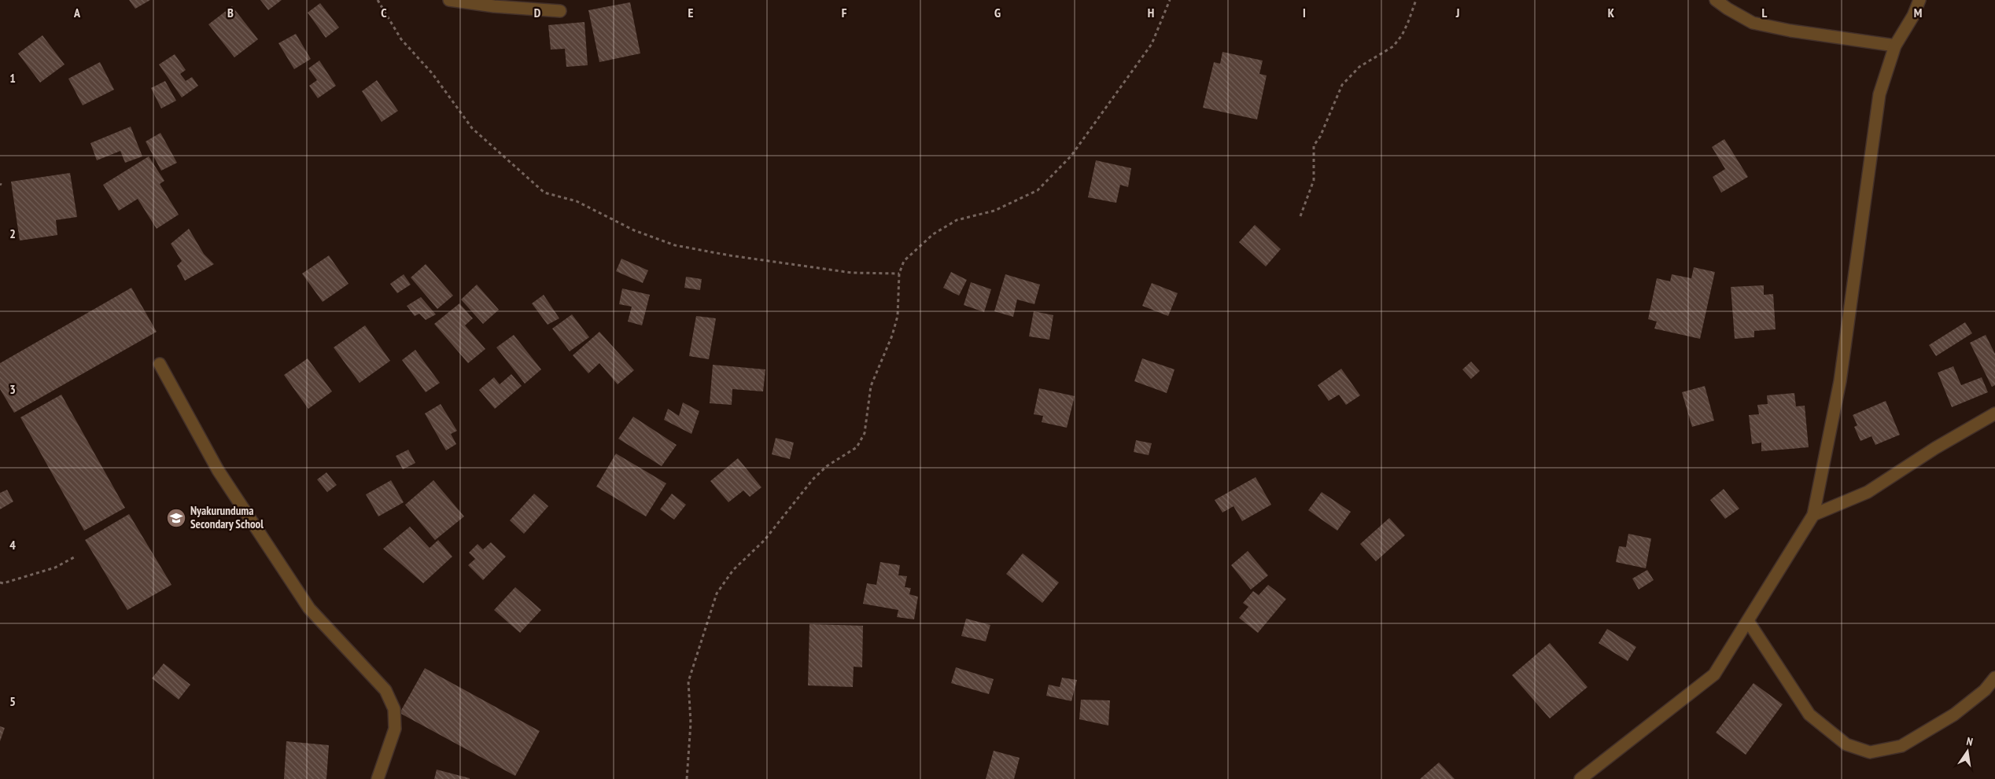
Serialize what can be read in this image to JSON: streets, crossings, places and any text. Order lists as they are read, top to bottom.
{
  "places": {
    "school or university": ["Nyakurunduma Secondary School"]
  },
  "north": "top",
  "grid": {
    "columns": [
      "A",
      "B",
      "C",
      "D",
      "E",
      "F",
      "G",
      "H",
      "I",
      "J",
      "K",
      "L",
      "M"
    ],
    "rows": [
      "1",
      "2",
      "3",
      "4",
      "5"
    ]
  }
}
